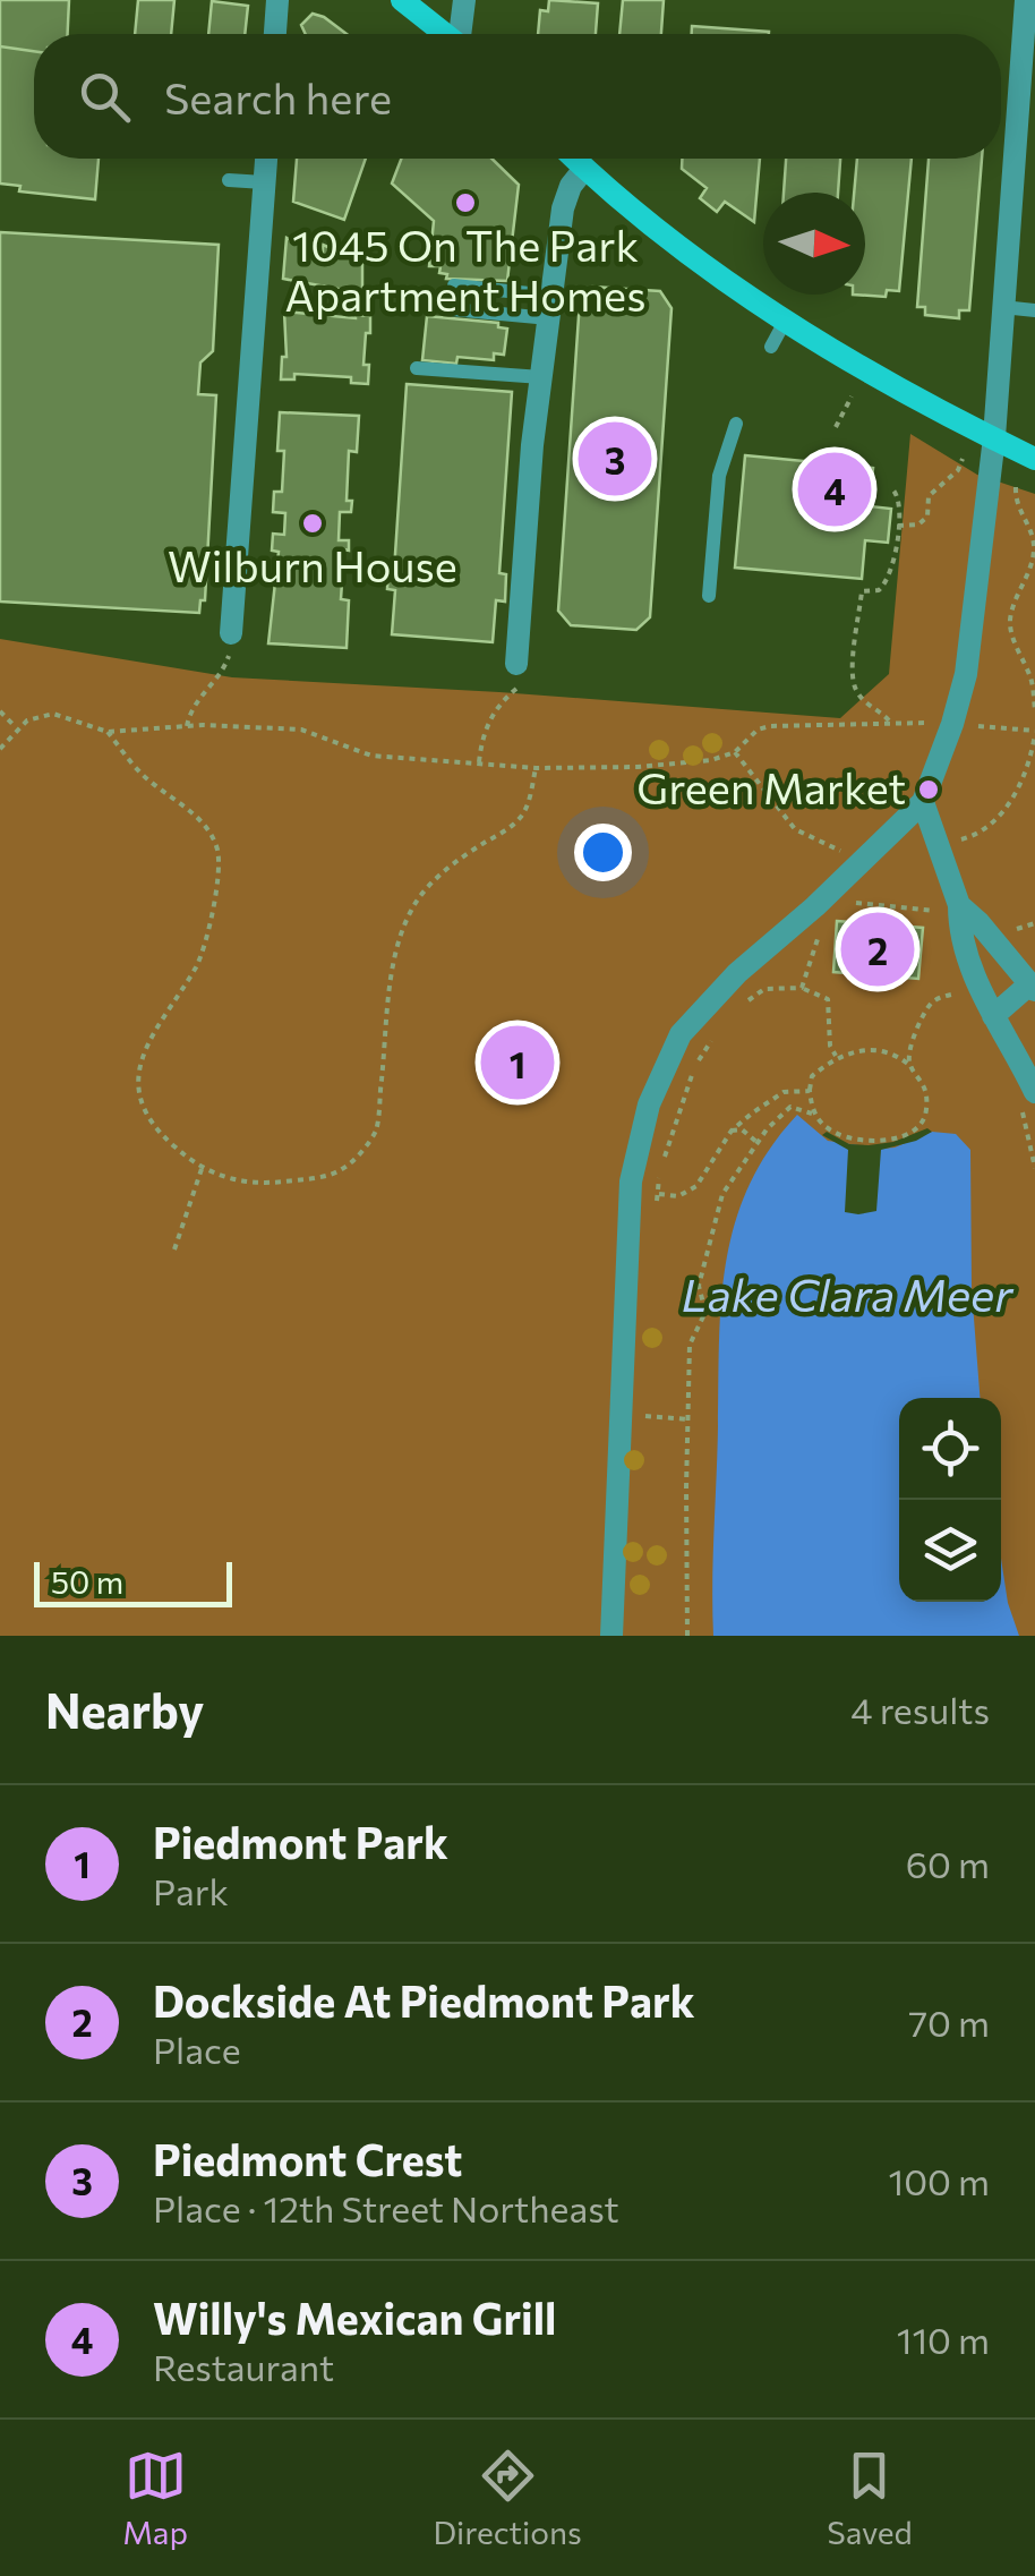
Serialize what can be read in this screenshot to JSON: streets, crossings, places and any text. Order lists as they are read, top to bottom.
{
  "water": ["Lake Clara Meer"],
  "places": ["1045 On The Park Apartment Homes", "Wilburn House", "Green Market"],
  "scale_bar": "50 m",
  "north": "right",
  "page": {
    "search": "Search here",
    "pins": [
      "3",
      "4",
      "2",
      "1"
    ],
    "scale": "50 m",
    "heading": ["Nearby", "4 results"],
    "list": [
      {
        "mark": "1",
        "name": "Piedmont Park",
        "note": "Park",
        "value": "60 m"
      },
      {
        "mark": "2",
        "name": "Dockside At Piedmont Park",
        "note": "Place",
        "value": "70 m"
      },
      {
        "mark": "3",
        "name": "Piedmont Crest",
        "note": "Place · 12th Street Northeast",
        "value": "100 m"
      },
      {
        "mark": "4",
        "name": "Willy's Mexican Grill",
        "note": "Restaurant",
        "value": "110 m"
      }
    ],
    "nav": ["Map", "Directions", "Saved"]
  }
}
